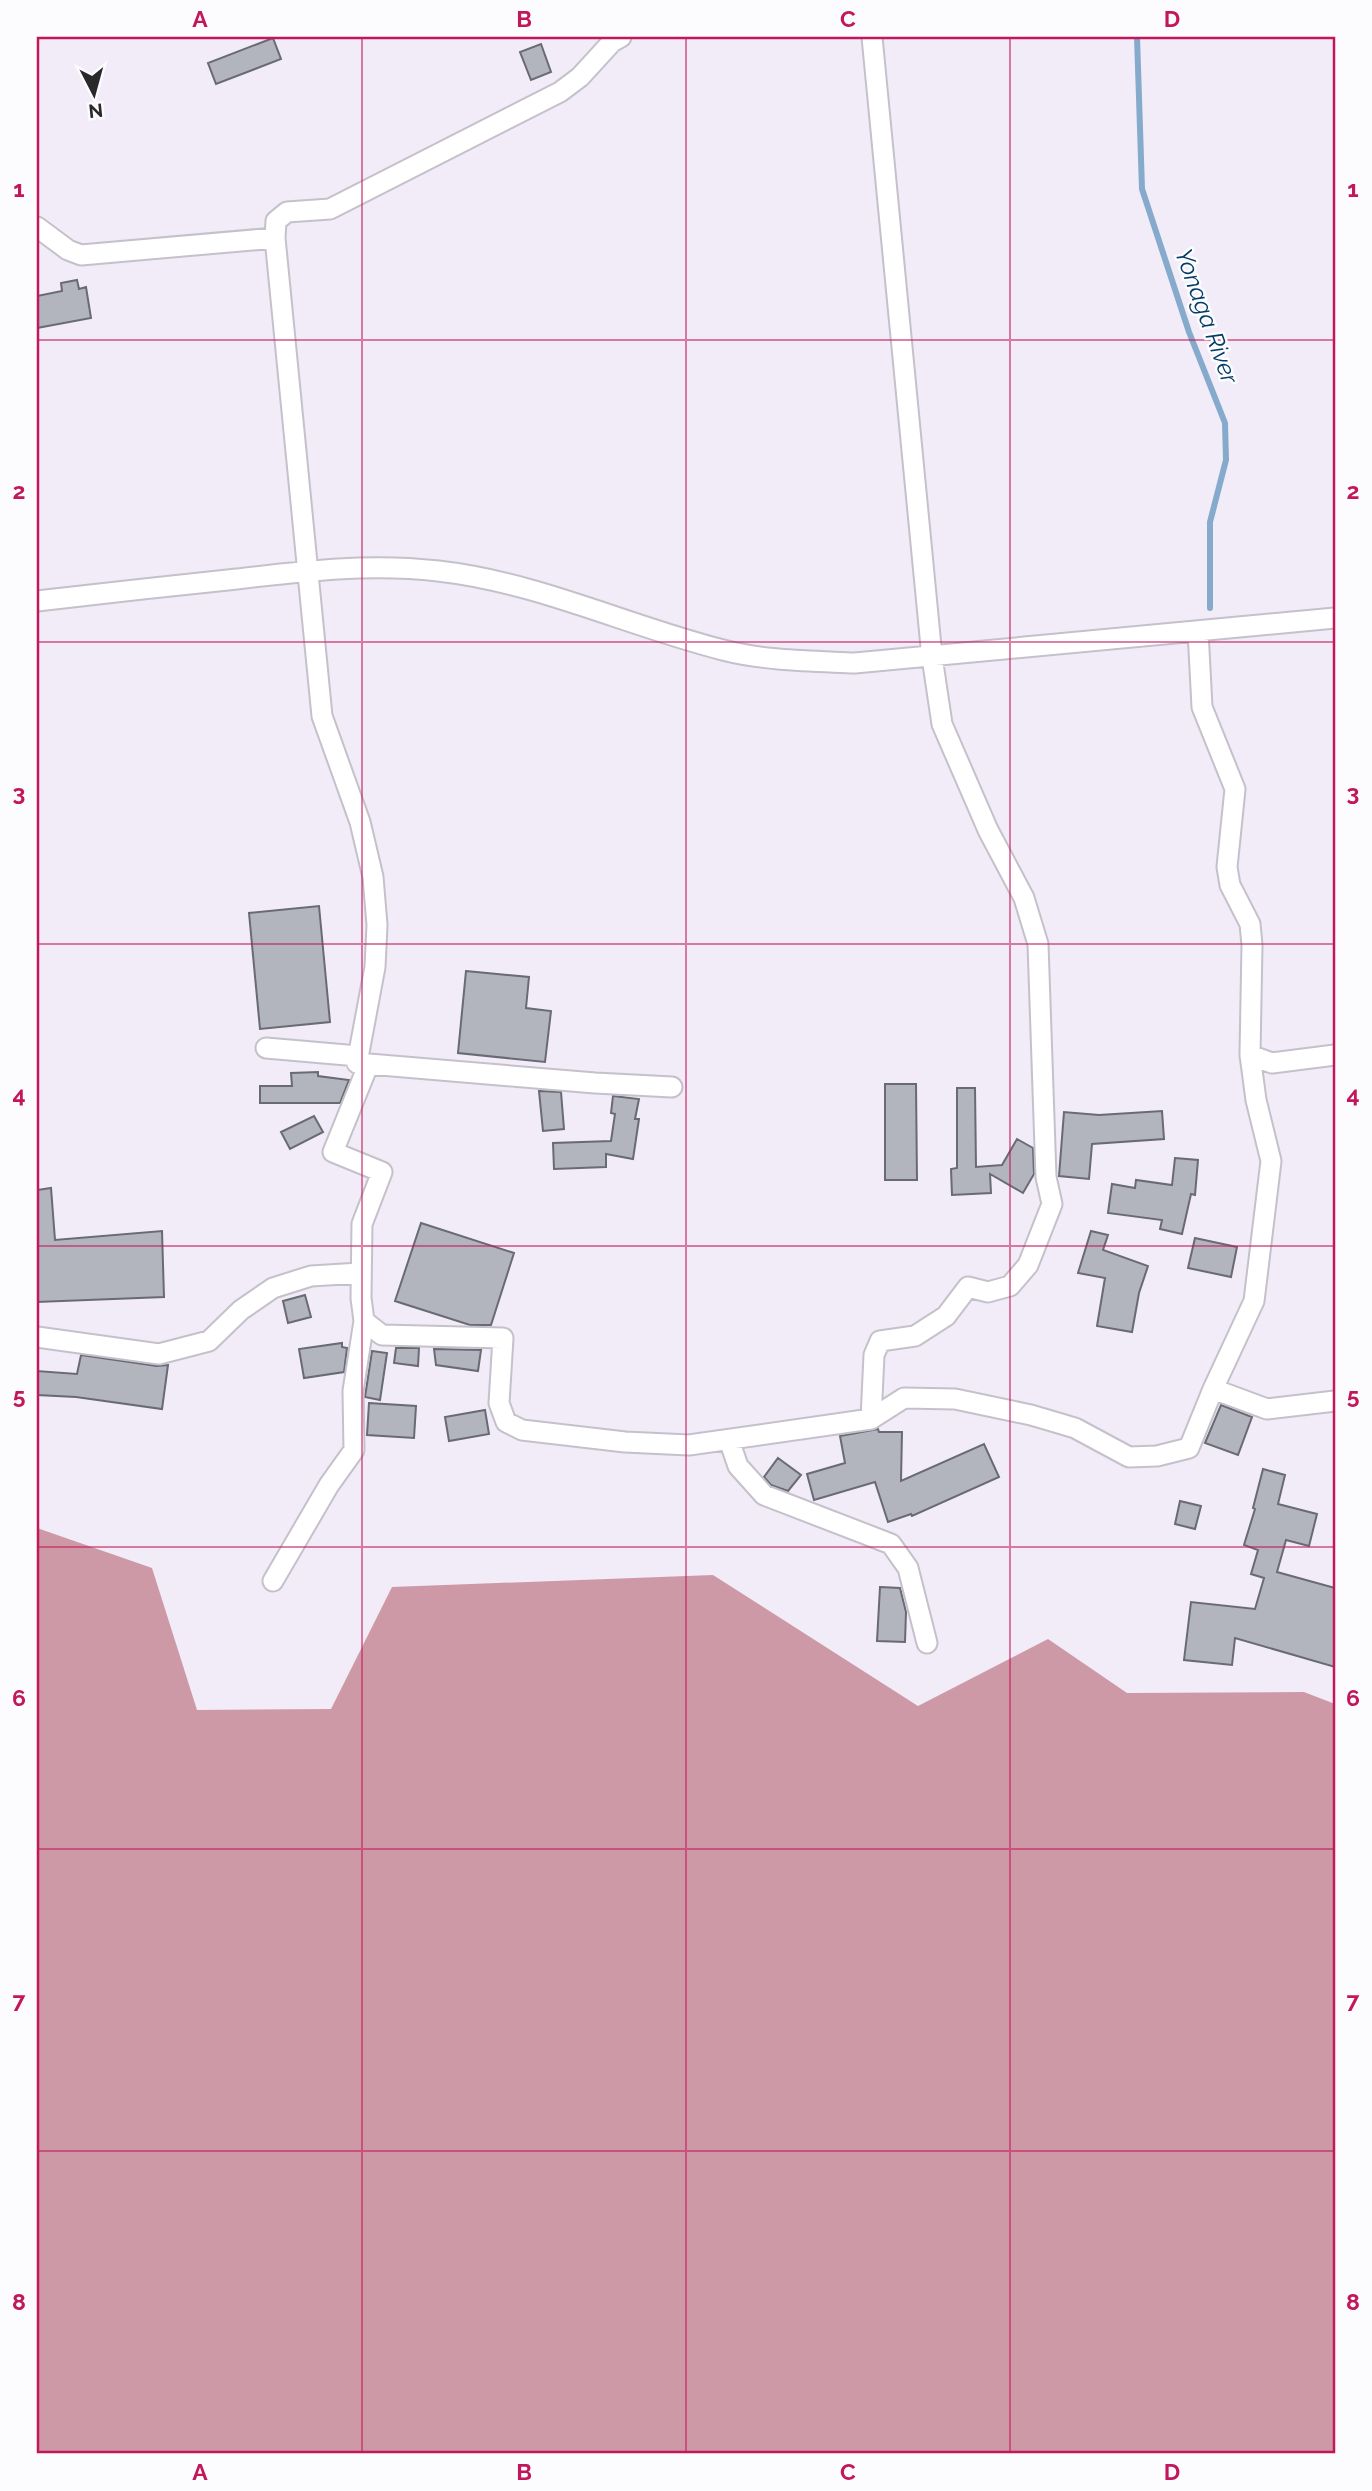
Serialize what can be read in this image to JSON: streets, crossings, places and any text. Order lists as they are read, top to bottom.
{
  "water": ["Yonaga River"],
  "north": "bottom",
  "grid": {
    "columns": [
      "A",
      "B",
      "C",
      "D"
    ],
    "rows": [
      "1",
      "2",
      "3",
      "4",
      "5",
      "6",
      "7",
      "8"
    ]
  }
}
